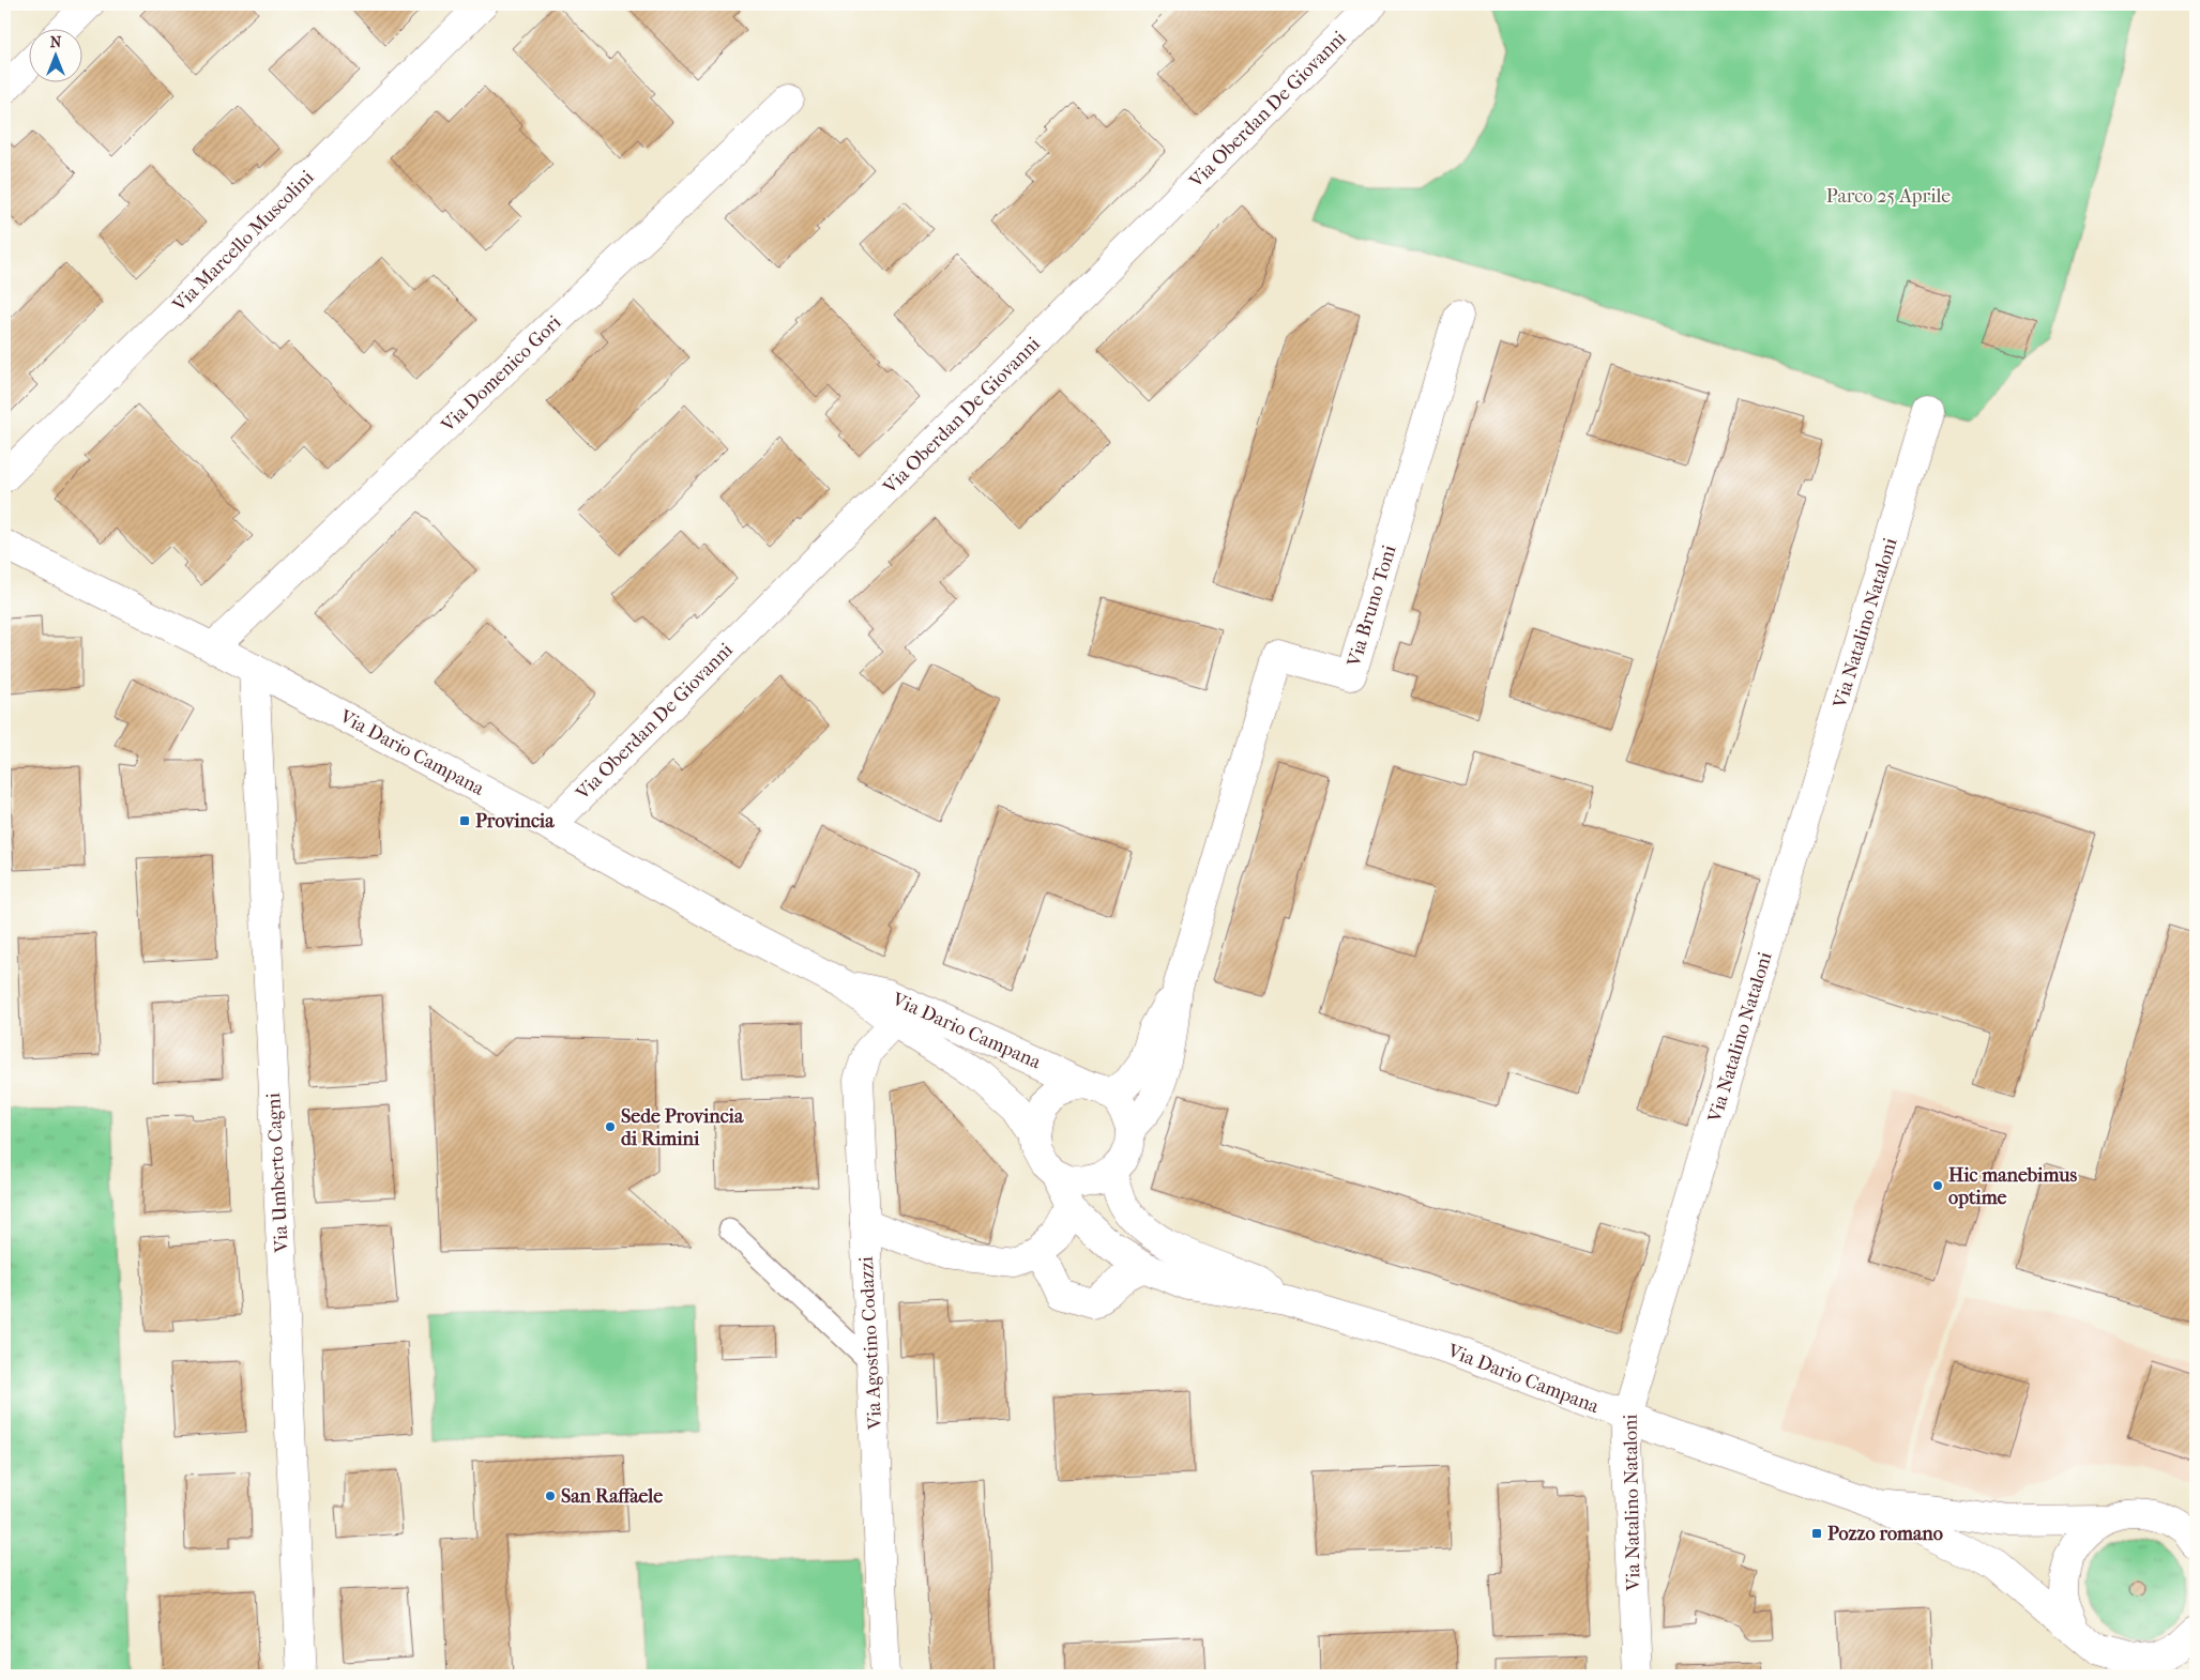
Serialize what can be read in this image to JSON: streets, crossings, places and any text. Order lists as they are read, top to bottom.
{
  "streets": {
    "street": [
      "Via Oberdan De Giovanni",
      "Via Marcello Muscolini",
      "Via Domenico Gori",
      "Via Bruno Toni",
      "Via Natalino Nataloni",
      "Via Dario Campana",
      "Via Umberto Cagni",
      "Via Agostino Codazzi"
    ]
  },
  "crossings": [
    ["Via Oberdan De Giovanni", "Via Dario Campana"],
    ["Via Domenico Gori", "Via Dario Campana"],
    ["Via Bruno Toni", "Via Dario Campana"],
    ["Via Natalino Nataloni", "Via Dario Campana"],
    ["Via Dario Campana", "Via Umberto Cagni"],
    ["Via Dario Campana", "Via Agostino Codazzi"]
  ],
  "parks": ["Parco 25 Aprile"],
  "places": {
    "transit": ["Provincia", "Pozzo romano"],
    "other": ["Sede Provincia di Rimini", "Hic manebimus optime", "San Raffaele"]
  },
  "north": "top"
}
